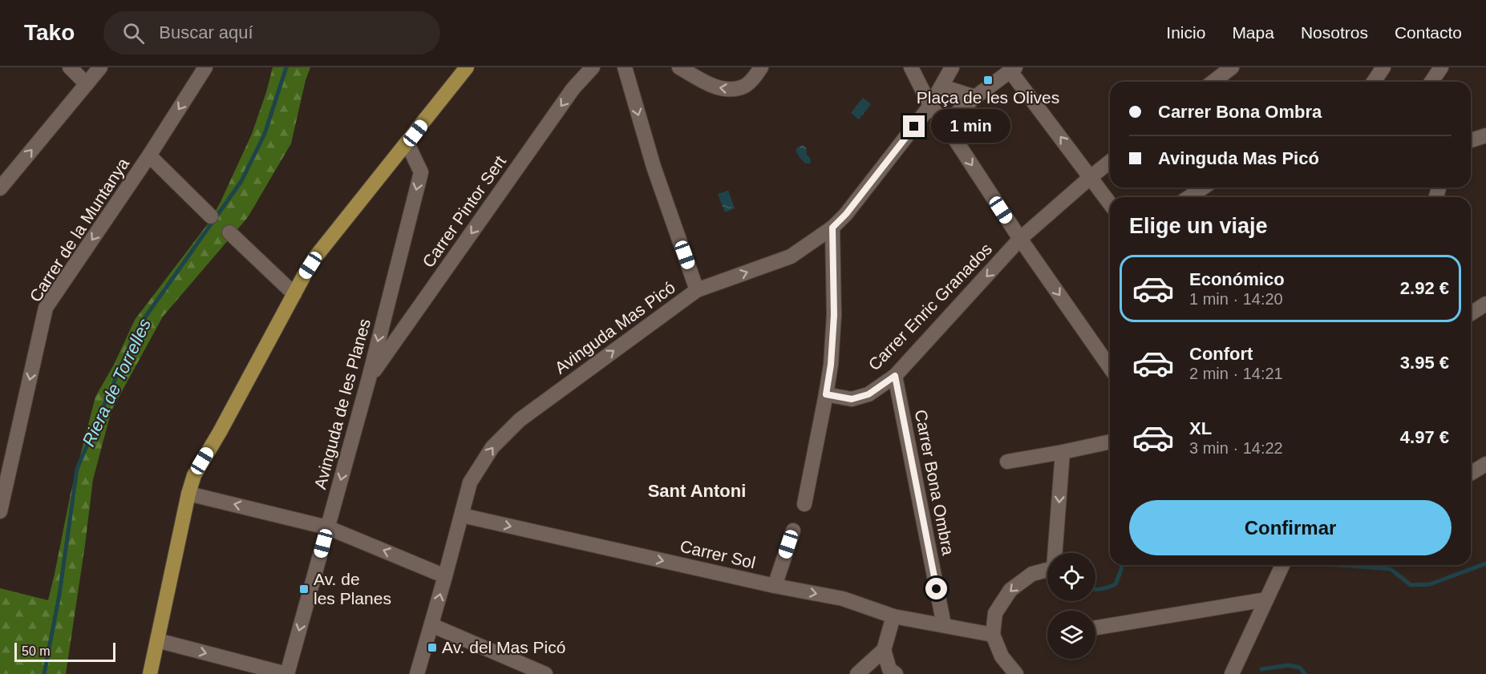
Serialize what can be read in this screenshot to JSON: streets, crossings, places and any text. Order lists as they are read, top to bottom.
{
  "streets": {
    "street": [
      "Carrer Pintor Sert",
      "Carrer de la Muntanya",
      "Carrer Enric Granados",
      "Avinguda Mas Picó",
      "Avinguda de les Planes",
      "Carrer Bona Ombra",
      "Carrer Sol"
    ]
  },
  "crossings": [
    ["Carrer Pintor Sert", "Avinguda de les Planes"],
    ["Carrer Enric Granados", "Carrer Bona Ombra"],
    ["Avinguda Mas Picó", "Carrer Sol"],
    ["Carrer Bona Ombra", "Carrer Sol"]
  ],
  "one_way": [
    "Carrer Pintor Sert",
    "Carrer Enric Granados",
    "Avinguda Mas Picó",
    "Avinguda de les Planes",
    "Carrer Sol"
  ],
  "districts": ["Sant Antoni"],
  "water": ["Riera de Torrelles"],
  "places": {
    "transit": ["Plaça de les Olives", "Av. de les Planes", "Av. del Mas Picó"]
  },
  "scale_bar": "50 m",
  "page": {
    "header": "Tako",
    "search": "Buscar aquí",
    "nav": [
      "Inicio",
      "Mapa",
      "Nosotros",
      "Contacto"
    ],
    "banner": ["Carrer Bona Ombra", "Avinguda Mas Picó"],
    "bubble": "1 min",
    "heading": "Elige un viaje",
    "list": [
      {
        "name": "Económico",
        "note": "1 min · 14:20",
        "value": "2.92 €"
      },
      {
        "name": "Confort",
        "note": "2 min · 14:21",
        "value": "3.95 €"
      },
      {
        "name": "XL",
        "note": "3 min · 14:22",
        "value": "4.97 €"
      }
    ],
    "buttons": "Confirmar",
    "scale": "50 m"
  }
}
